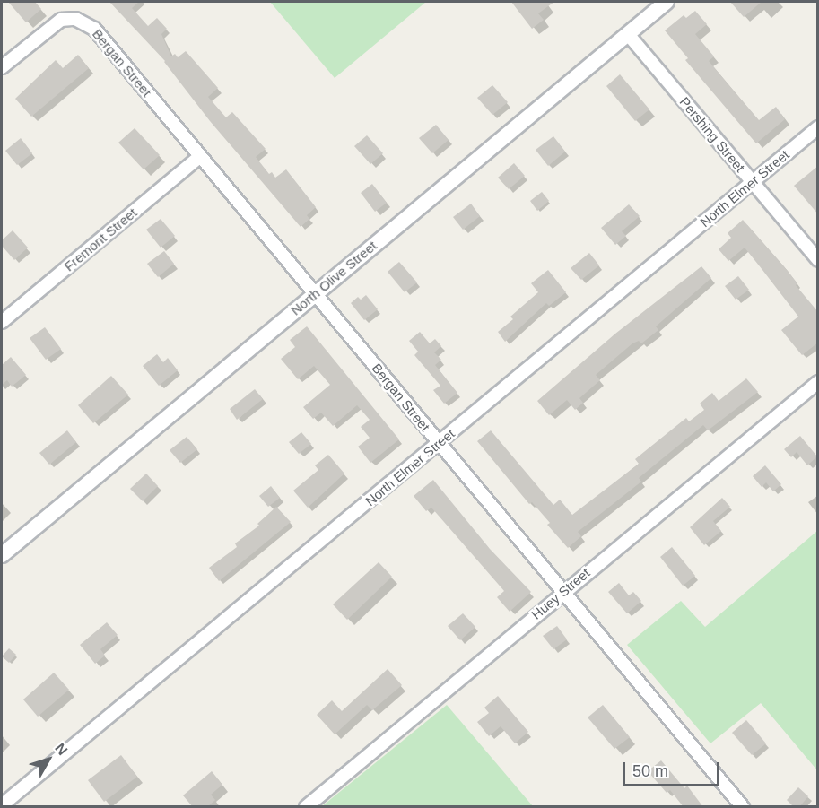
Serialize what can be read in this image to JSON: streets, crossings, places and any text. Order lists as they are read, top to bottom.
{
  "streets": {
    "street": [
      "Bergan Street",
      "Pershing Street",
      "North Elmer Street",
      "Fremont Street",
      "North Olive Street",
      "Huey Street"
    ]
  },
  "crossings": [
    ["Bergan Street", "North Elmer Street"],
    ["Bergan Street", "Fremont Street"],
    ["Bergan Street", "North Olive Street"],
    ["Bergan Street", "Huey Street"],
    ["Pershing Street", "North Elmer Street"],
    ["Pershing Street", "North Olive Street"]
  ],
  "scale_bar": "50 m",
  "north": "top right"
}
